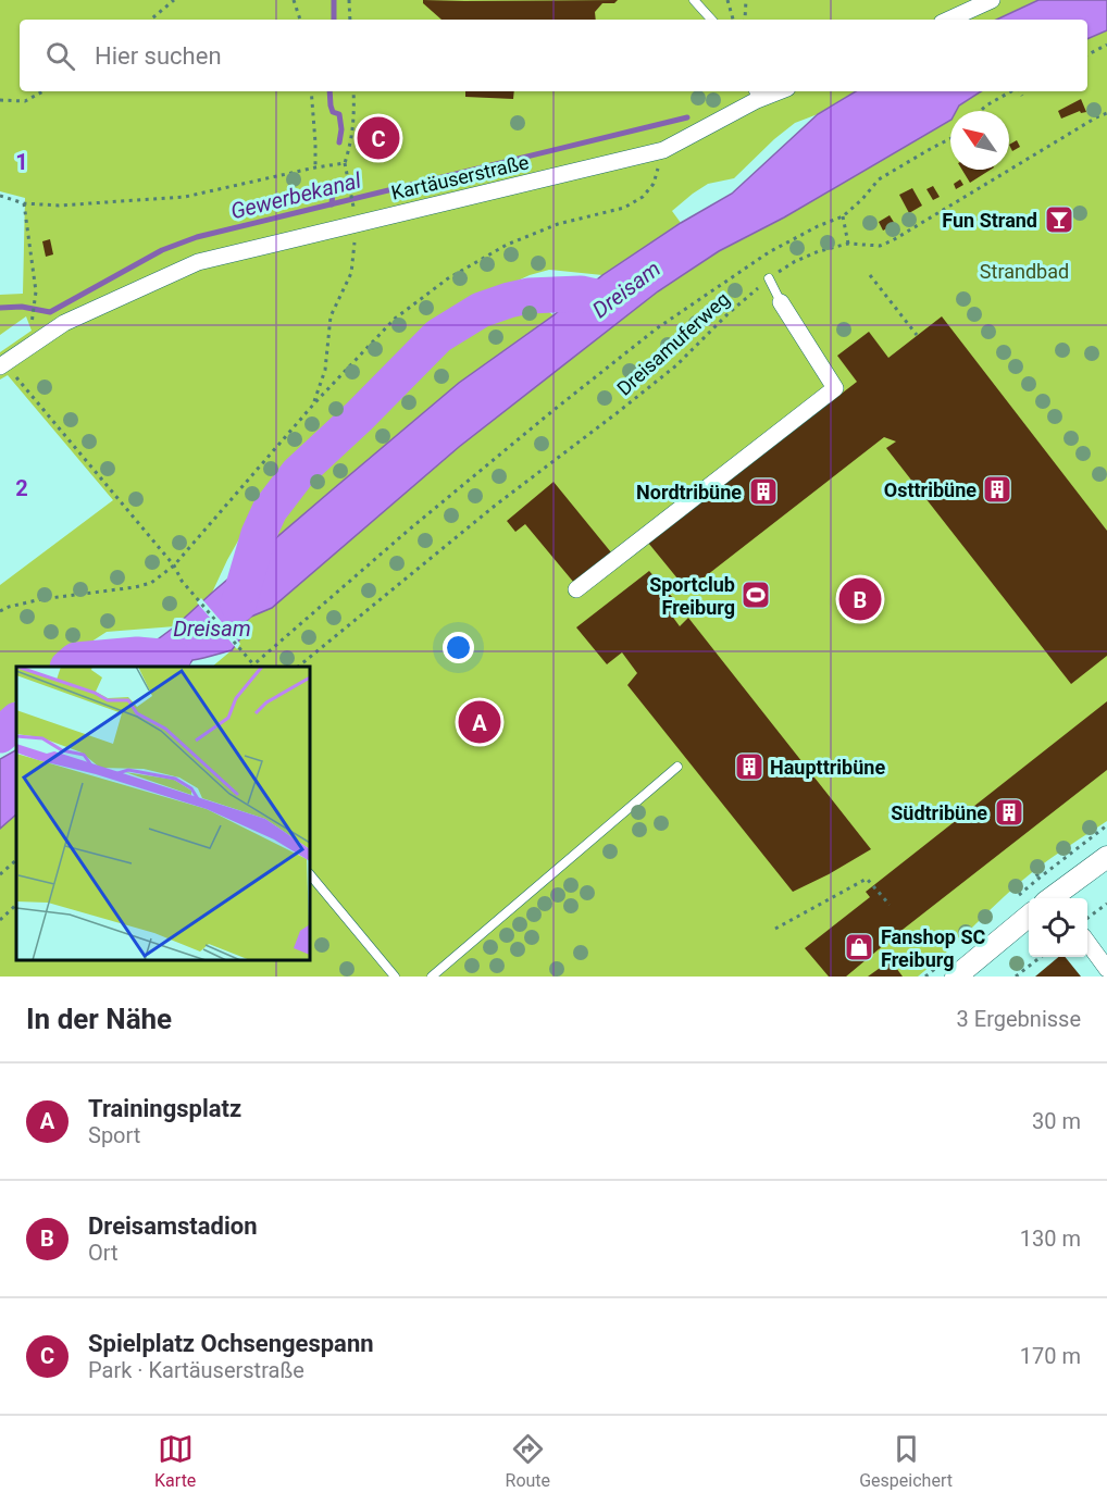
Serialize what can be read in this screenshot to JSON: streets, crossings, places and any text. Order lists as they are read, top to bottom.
{
  "streets": {
    "street": ["Kartäuserstraße"],
    "path": ["Dreisamuferweg"]
  },
  "water": ["Gewerbekanal", "Dreisam"],
  "parks": ["Strandbad"],
  "places": {
    "bar": ["Fun Strand"],
    "building": [
      "Osttribüne",
      "Nordtribüne",
      "Haupttribüne",
      "Südtribüne"
    ],
    "sports": ["Sportclub Freiburg"],
    "shop": ["Fanshop SC Freiburg"]
  },
  "north": "top left",
  "page": {
    "search": "Hier suchen",
    "pins": ["C", "B", "A"],
    "heading": ["In der Nähe", "3 Ergebnisse"],
    "list": [
      {
        "mark": "A",
        "name": "Trainingsplatz",
        "note": "Sport",
        "value": "30 m"
      },
      {
        "mark": "B",
        "name": "Dreisamstadion",
        "note": "Ort",
        "value": "130 m"
      },
      {
        "mark": "C",
        "name": "Spielplatz Ochsengespann",
        "note": "Park · Kartäuserstraße",
        "value": "170 m"
      }
    ],
    "nav": ["Karte", "Route", "Gespeichert"]
  },
  "grid": {
    "rows": ["1", "2"]
  }
}
